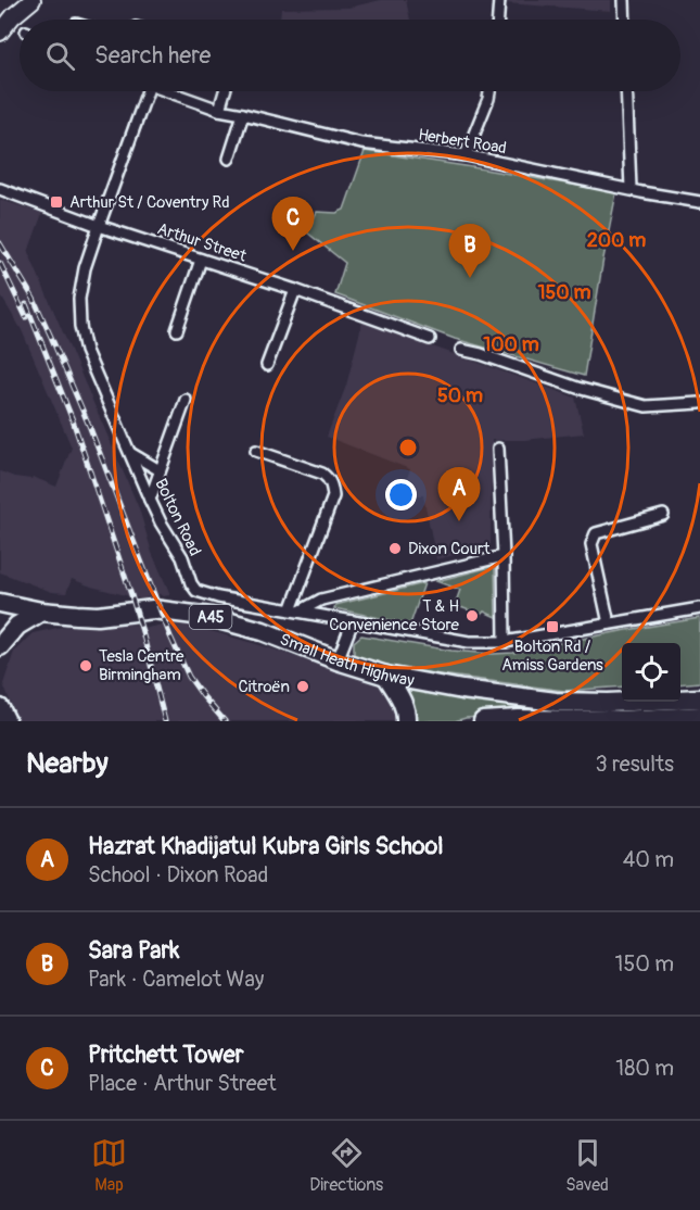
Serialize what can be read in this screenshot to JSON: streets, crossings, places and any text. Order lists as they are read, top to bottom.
{
  "streets": {
    "highway": ["A45", "Small Heath Highway"],
    "street": ["Herbert Road", "Arthur Street", "Bolton Road"]
  },
  "crossings": [
    ["Arthur Street", "Bolton Road"]
  ],
  "places": {
    "transit": ["Arthur St / Coventry Rd", "Bolton Rd / Amiss Gardens"],
    "other": [
      "Dixon Court",
      "T & H Convenience Store",
      "Tesla Centre Birmingham",
      "Citroën"
    ]
  },
  "page": {
    "search": "Search here",
    "pins": ["C", "B", "A"],
    "heading": ["Nearby", "3 results"],
    "list": [
      {
        "mark": "A",
        "name": "Hazrat Khadijatul Kubra Girls School",
        "note": "School · Dixon Road",
        "value": "40 m"
      },
      {
        "mark": "B",
        "name": "Sara Park",
        "note": "Park · Camelot Way",
        "value": "150 m"
      },
      {
        "mark": "C",
        "name": "Pritchett Tower",
        "note": "Place · Arthur Street",
        "value": "180 m"
      }
    ],
    "nav": ["Map", "Directions", "Saved"]
  },
  "rings": [
    "200 m",
    "150 m",
    "100 m",
    "50 m"
  ]
}
